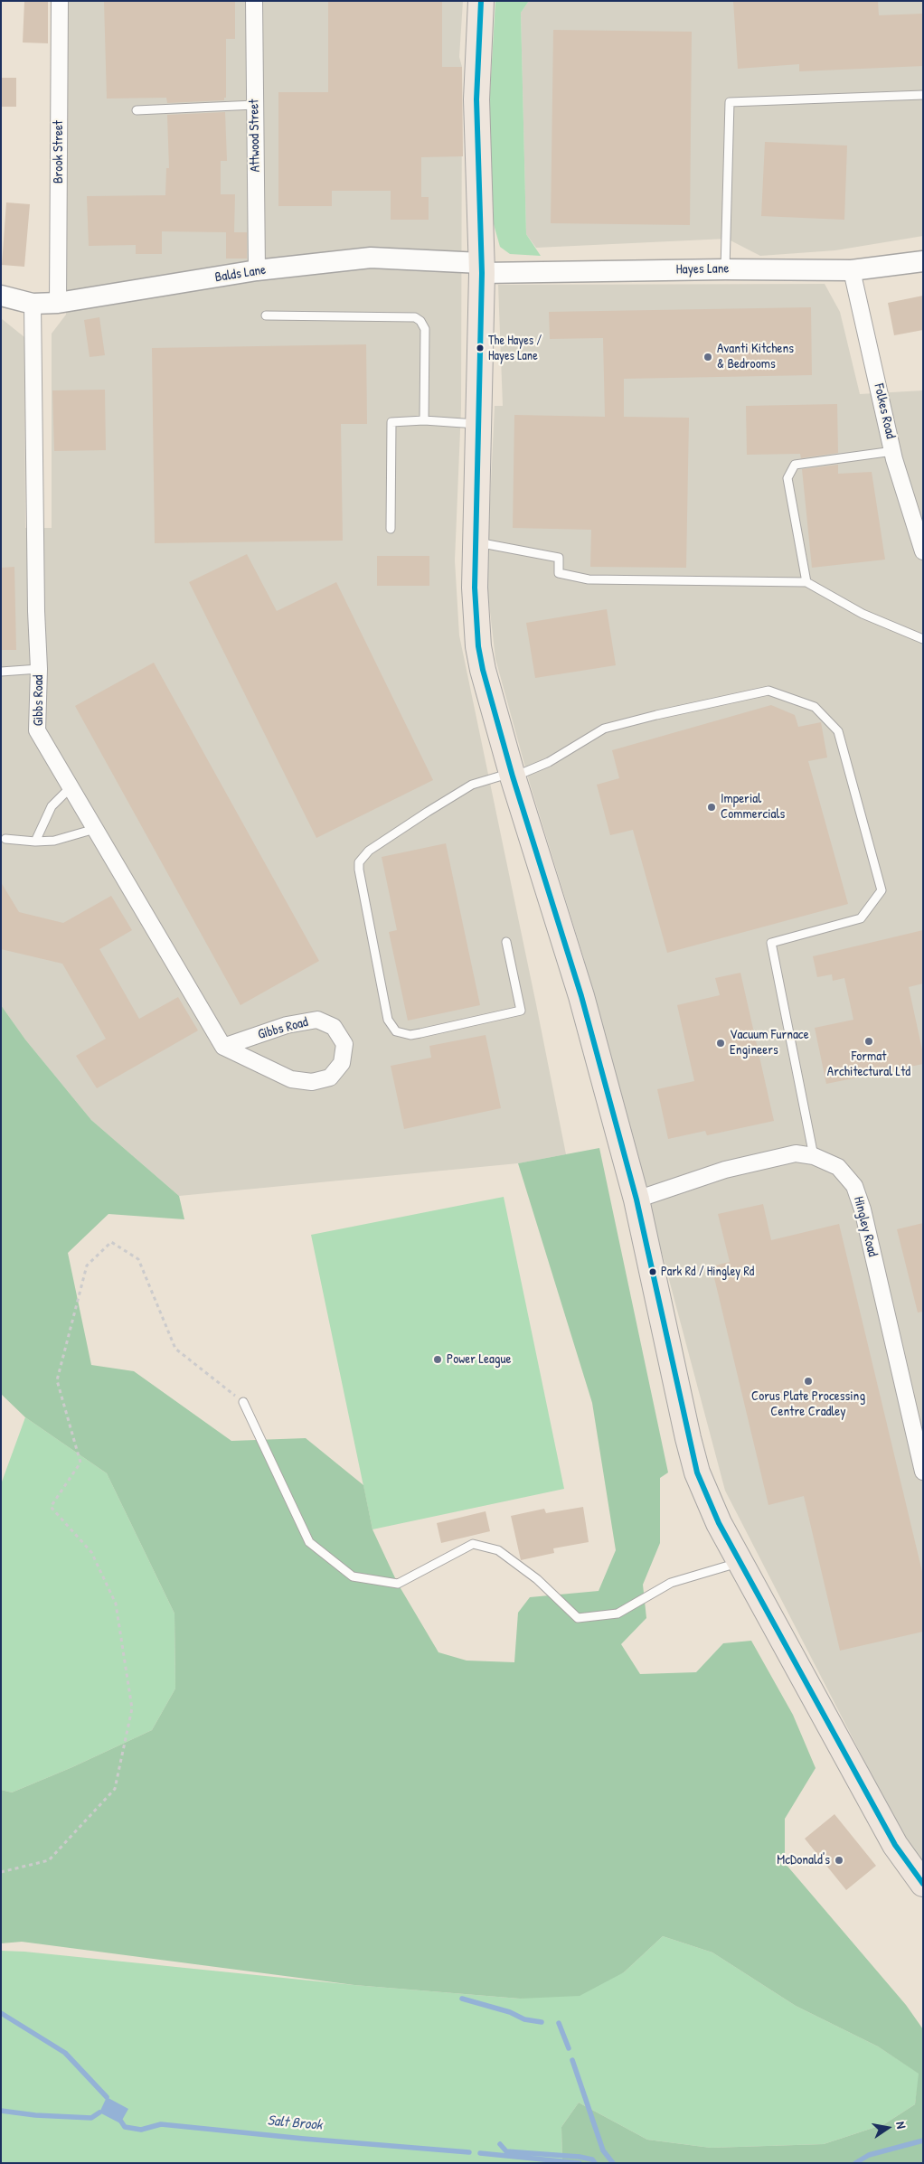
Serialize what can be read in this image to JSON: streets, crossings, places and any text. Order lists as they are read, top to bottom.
{
  "streets": {
    "street": [
      "Attwood Street",
      "Brook Street",
      "Hayes Lane",
      "Balds Lane",
      "Folkes Road",
      "Gibbs Road",
      "Hingley Road"
    ]
  },
  "crossings": [
    ["Attwood Street", "Balds Lane"],
    ["Brook Street", "Balds Lane"],
    ["Hayes Lane", "Balds Lane"],
    ["Hayes Lane", "Folkes Road"],
    ["Balds Lane", "Gibbs Road"]
  ],
  "water": ["Salt Brook"],
  "places": [
    "The Hayes / Hayes Lane",
    "Avanti Kitchens & Bedrooms",
    "Imperial Commercials",
    "Format Architectural Ltd",
    "Vacuum Furnace Engineers",
    "Park Rd / Hingley Rd",
    "Power League",
    "Corus Plate Processing Centre Cradley",
    "McDonald's"
  ],
  "north": "right"
}
